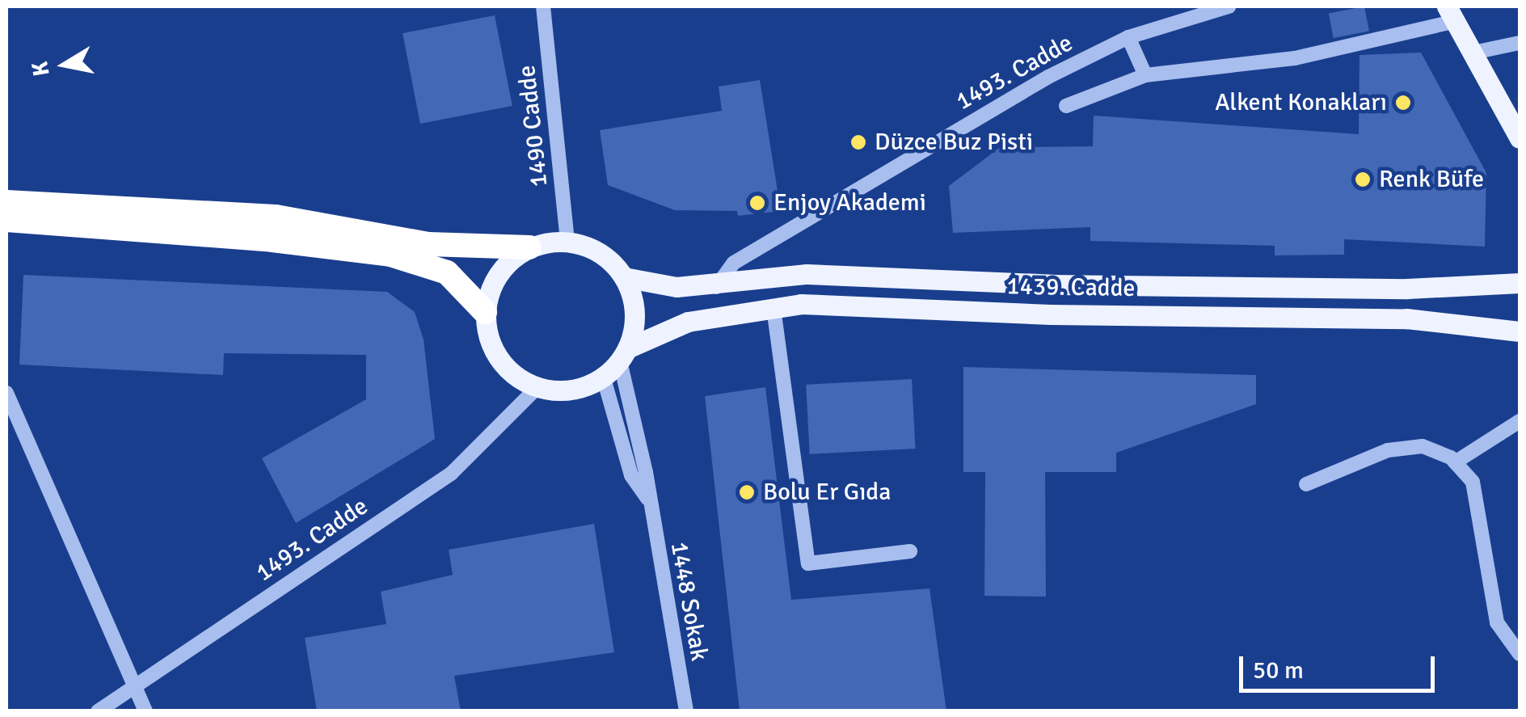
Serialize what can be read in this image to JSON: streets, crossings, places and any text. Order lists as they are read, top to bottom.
{
  "streets": {
    "main road": ["1439. Cadde"],
    "street": ["1493. Cadde", "1490 Cadde", "1448 Sokak"]
  },
  "crossings": [
    ["1493. Cadde", "1490 Cadde"],
    ["1493. Cadde", "1439. Cadde"],
    ["1493. Cadde", "1448 Sokak"],
    ["1490 Cadde", "1439. Cadde"],
    ["1490 Cadde", "1448 Sokak"],
    ["1439. Cadde", "1448 Sokak"]
  ],
  "places": [
    "Alkent Konakları",
    "Düzce Buz Pisti",
    "Renk Büfe",
    "Enjoy Akademi",
    "Bolu Er Gıda"
  ],
  "scale_bar": "50 m",
  "north": "left"
}
